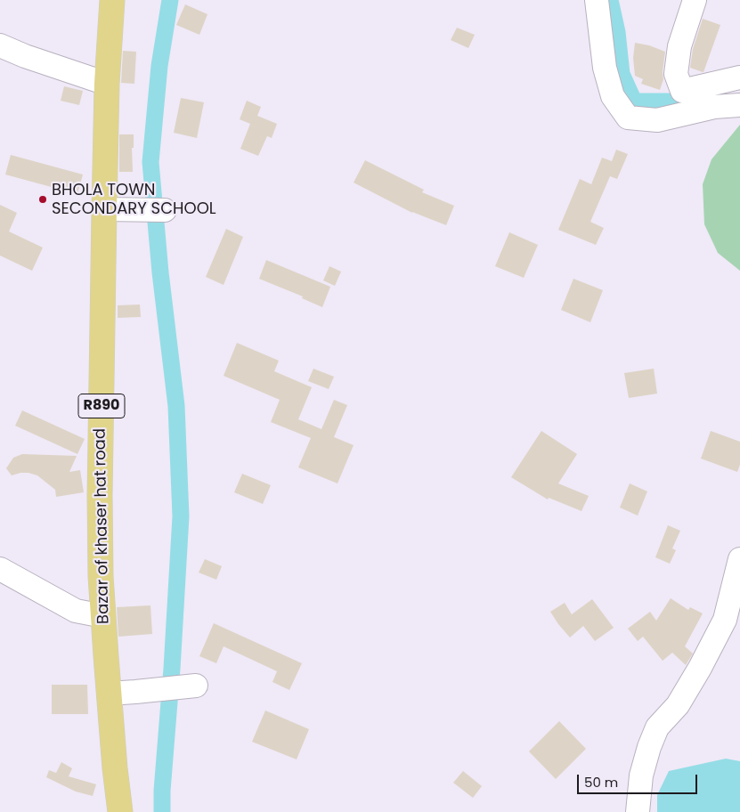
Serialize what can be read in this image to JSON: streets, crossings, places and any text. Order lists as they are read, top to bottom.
{
  "streets": {
    "main road": ["R890", "Bazar of khaser hat road"]
  },
  "places": ["BHOLA TOWN SECONDARY SCHOOL"],
  "scale_bar": "50 m"
}
